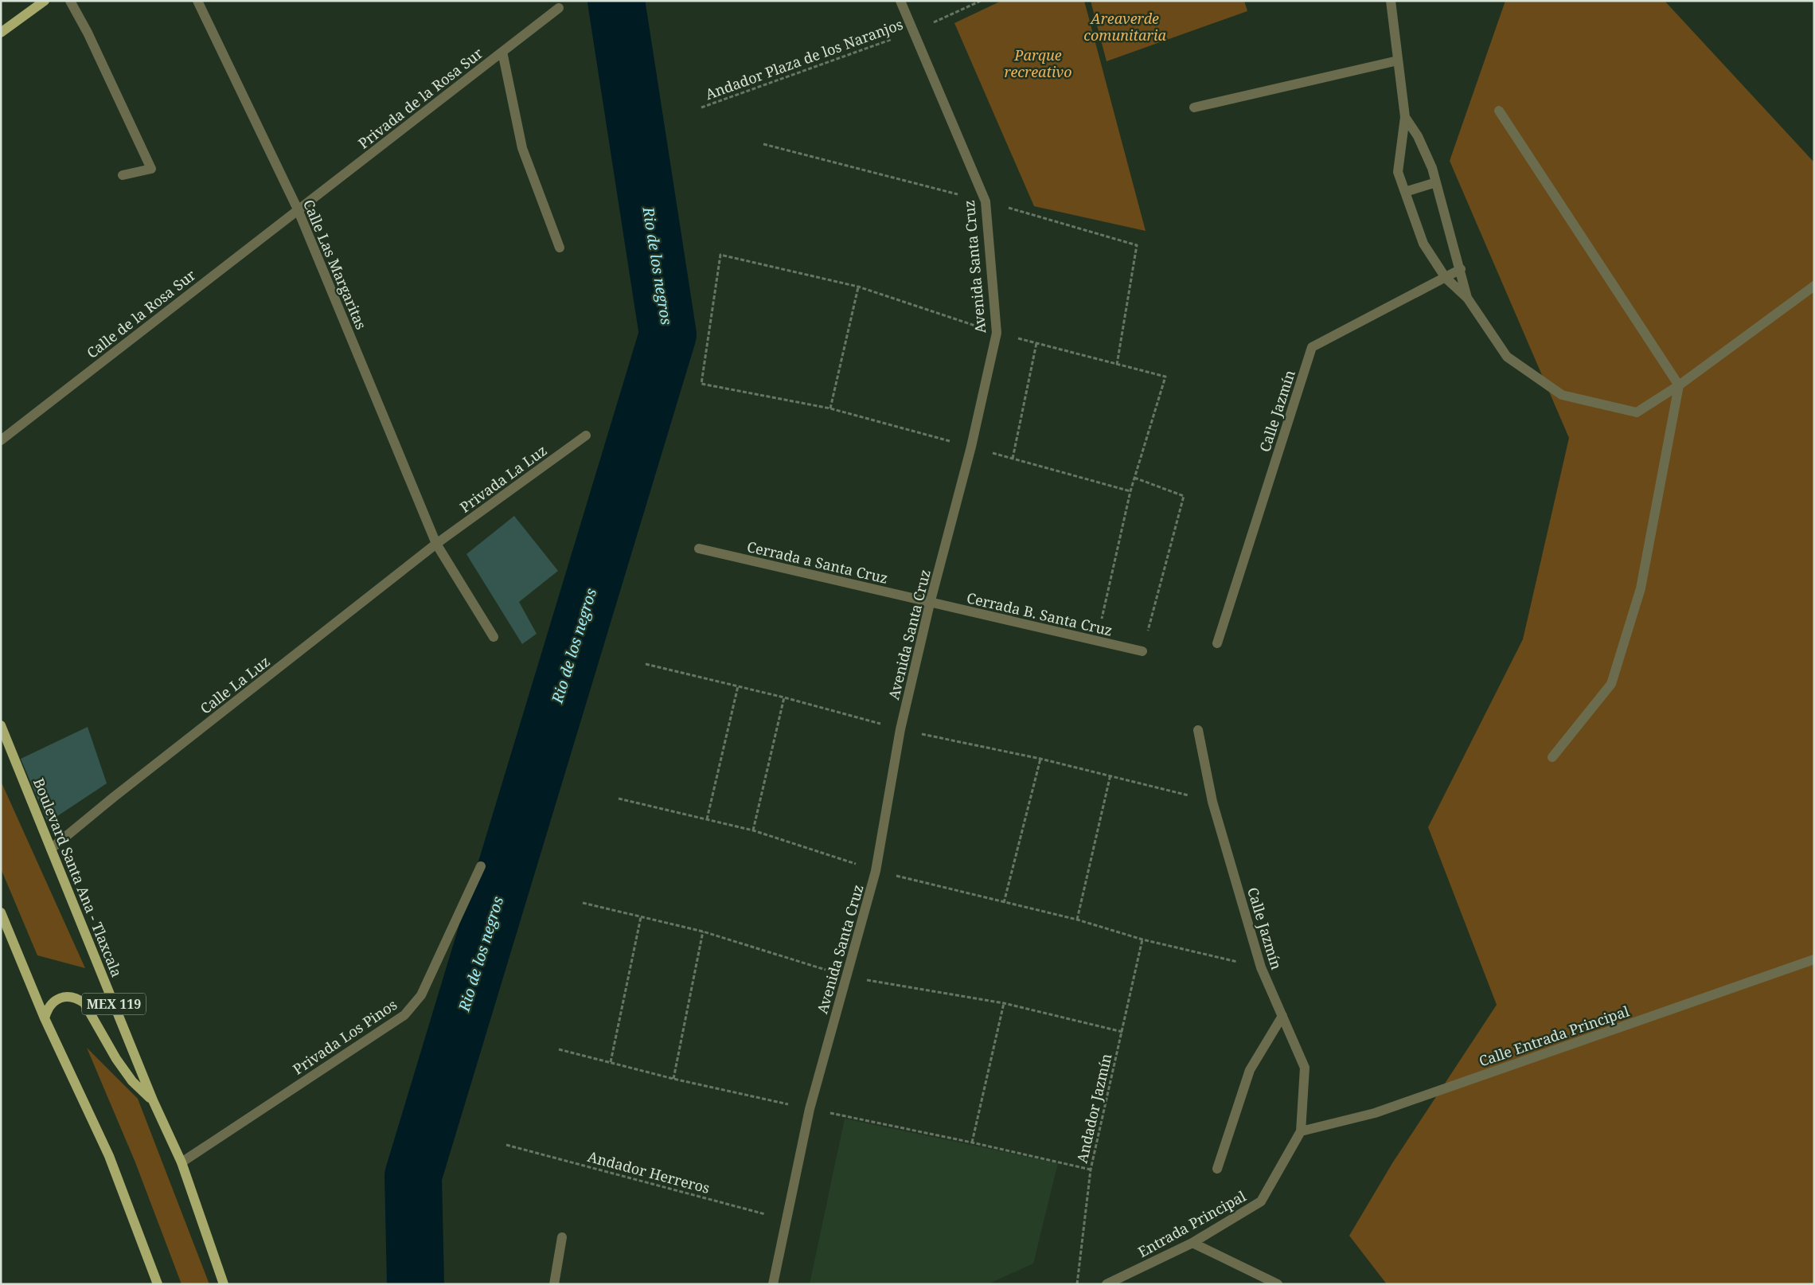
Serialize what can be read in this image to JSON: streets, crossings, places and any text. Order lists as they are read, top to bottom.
{
  "streets": {
    "main road": ["Boulevard Santa Ana - Tlaxcala", "MEX 119"],
    "street": [
      "Privada de la Rosa Sur",
      "Calle Las Margaritas",
      "Avenida Santa Cruz",
      "Calle de la Rosa Sur",
      "Calle Jazmín",
      "Privada La Luz",
      "Cerrada a Santa Cruz",
      "Cerrada B. Santa Cruz",
      "Calle La Luz",
      "Calle Entrada Principal",
      "Privada Los Pinos",
      "Entrada Principal"
    ],
    "path": ["Andador Plaza de los Naranjos", "Andador Jazmín", "Andador Herreros"]
  },
  "crossings": [
    ["Andador Plaza de los Naranjos", "Avenida Santa Cruz"],
    ["Privada de la Rosa Sur", "Calle Las Margaritas"],
    ["Privada de la Rosa Sur", "Calle de la Rosa Sur"],
    ["Calle Las Margaritas", "Calle de la Rosa Sur"],
    ["Calle Las Margaritas", "Privada La Luz"],
    ["Calle Las Margaritas", "Calle La Luz"],
    ["Avenida Santa Cruz", "Cerrada a Santa Cruz"],
    ["Avenida Santa Cruz", "Cerrada B. Santa Cruz"],
    ["Avenida Santa Cruz", "Andador Herreros"],
    ["Calle Jazmín", "Calle Entrada Principal"],
    ["Calle Jazmín", "Entrada Principal"],
    ["Privada La Luz", "Calle La Luz"],
    ["Cerrada a Santa Cruz", "Cerrada B. Santa Cruz"],
    ["Calle La Luz", "Boulevard Santa Ana - Tlaxcala"],
    ["Boulevard Santa Ana - Tlaxcala", "Privada Los Pinos"],
    ["Calle Entrada Principal", "Entrada Principal"]
  ],
  "water": ["Rio de los negros"],
  "parks": ["Areaverde comunitaria", "Parque recreativo"]
}
